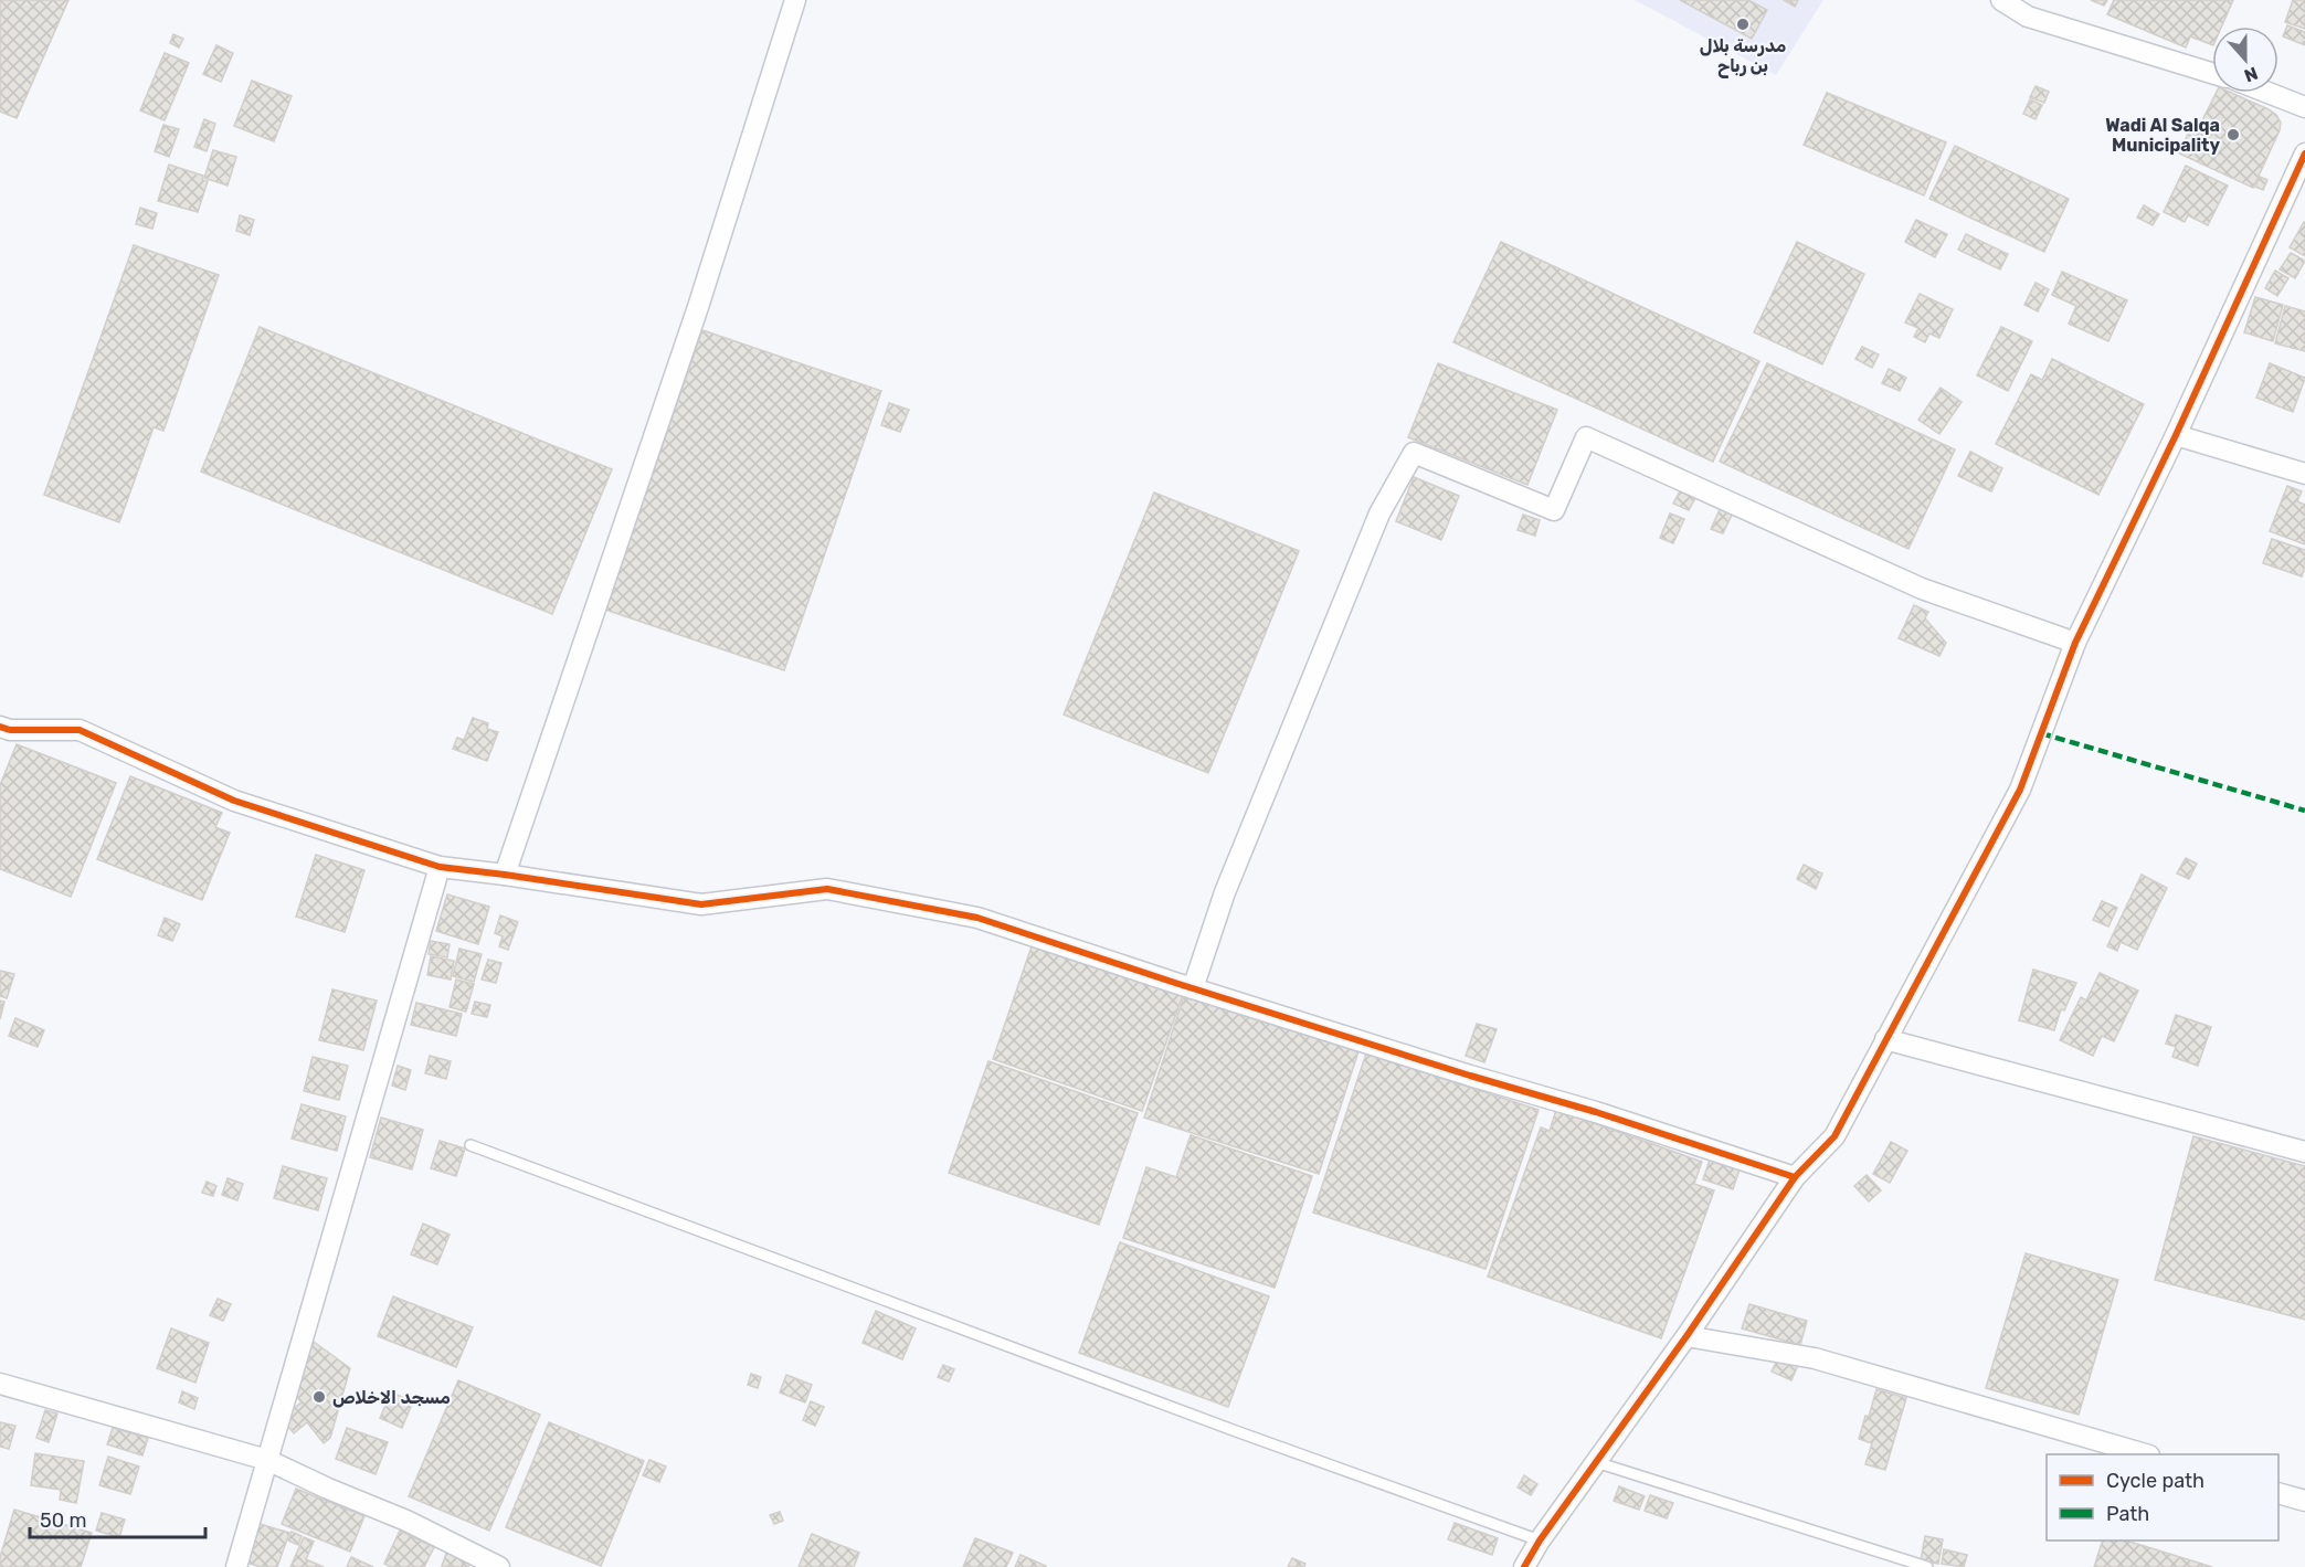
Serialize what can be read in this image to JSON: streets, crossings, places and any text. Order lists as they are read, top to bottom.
{
  "places": ["مدرسة بلال بن رباح", "Wadi Al Salqa Municipality", "مسجد الاخلاص"],
  "legend": ["Cycle path", "Path"],
  "scale_bar": "50 m",
  "north": "bottom"
}
